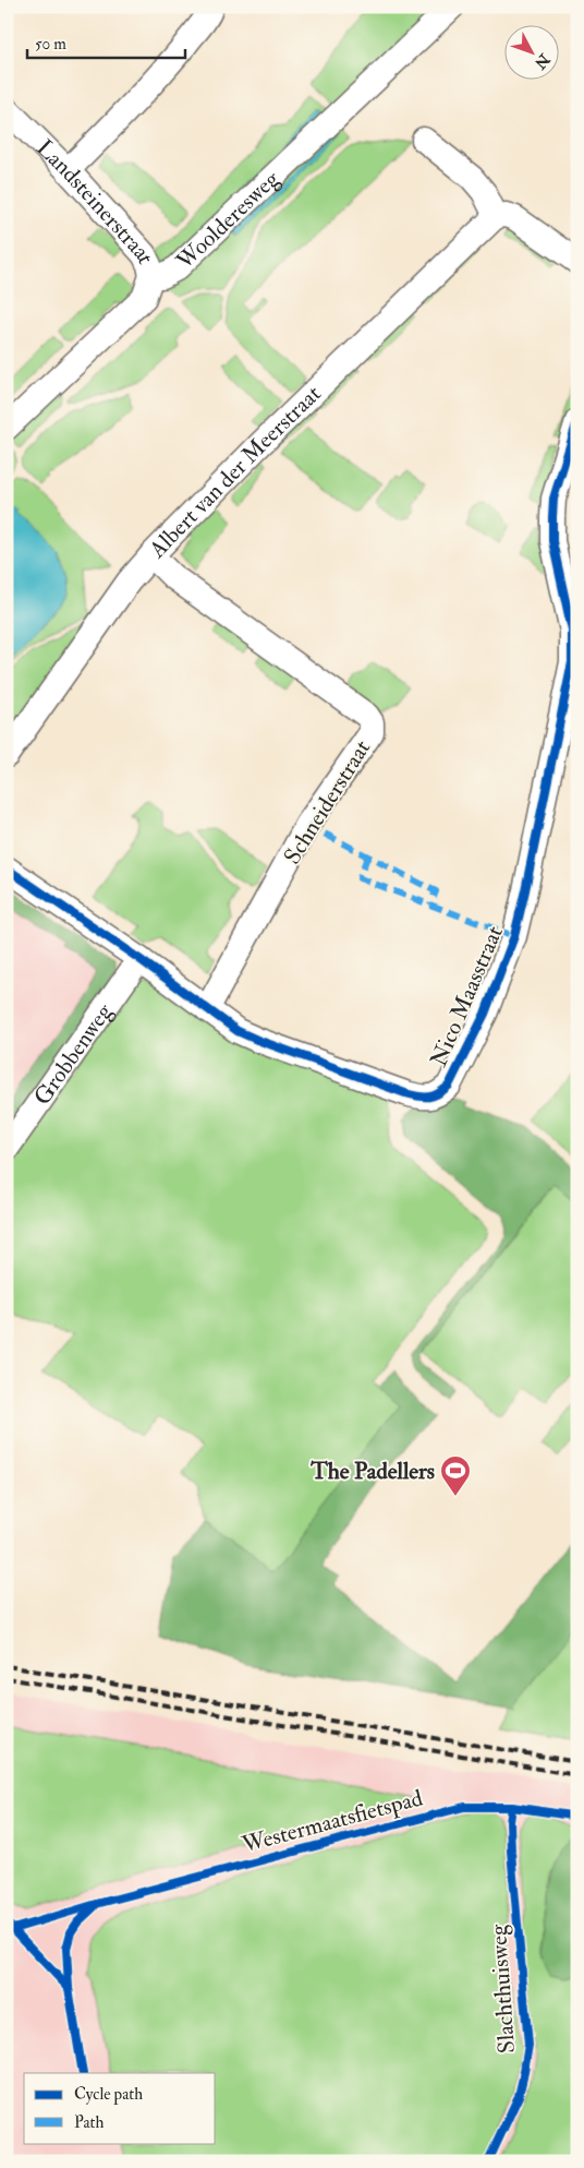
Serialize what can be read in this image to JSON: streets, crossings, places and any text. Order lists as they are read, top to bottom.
{
  "streets": {
    "street": [
      "Landsteinerstraat",
      "Woolderesweg",
      "Albert van der Meerstraat",
      "Schneiderstraat",
      "Nico Maasstraat",
      "Grobbenweg"
    ],
    "cycle path": ["Westermaatsfietspad", "Slachthuisweg"]
  },
  "crossings": [
    ["Landsteinerstraat", "Woolderesweg"],
    ["Albert van der Meerstraat", "Schneiderstraat"],
    ["Schneiderstraat", "Nico Maasstraat"],
    ["Nico Maasstraat", "Grobbenweg"]
  ],
  "places": {
    "sports": ["The Padellers"]
  },
  "legend": ["Cycle path", "Path"],
  "scale_bar": "50 m",
  "north": "bottom right"
}
